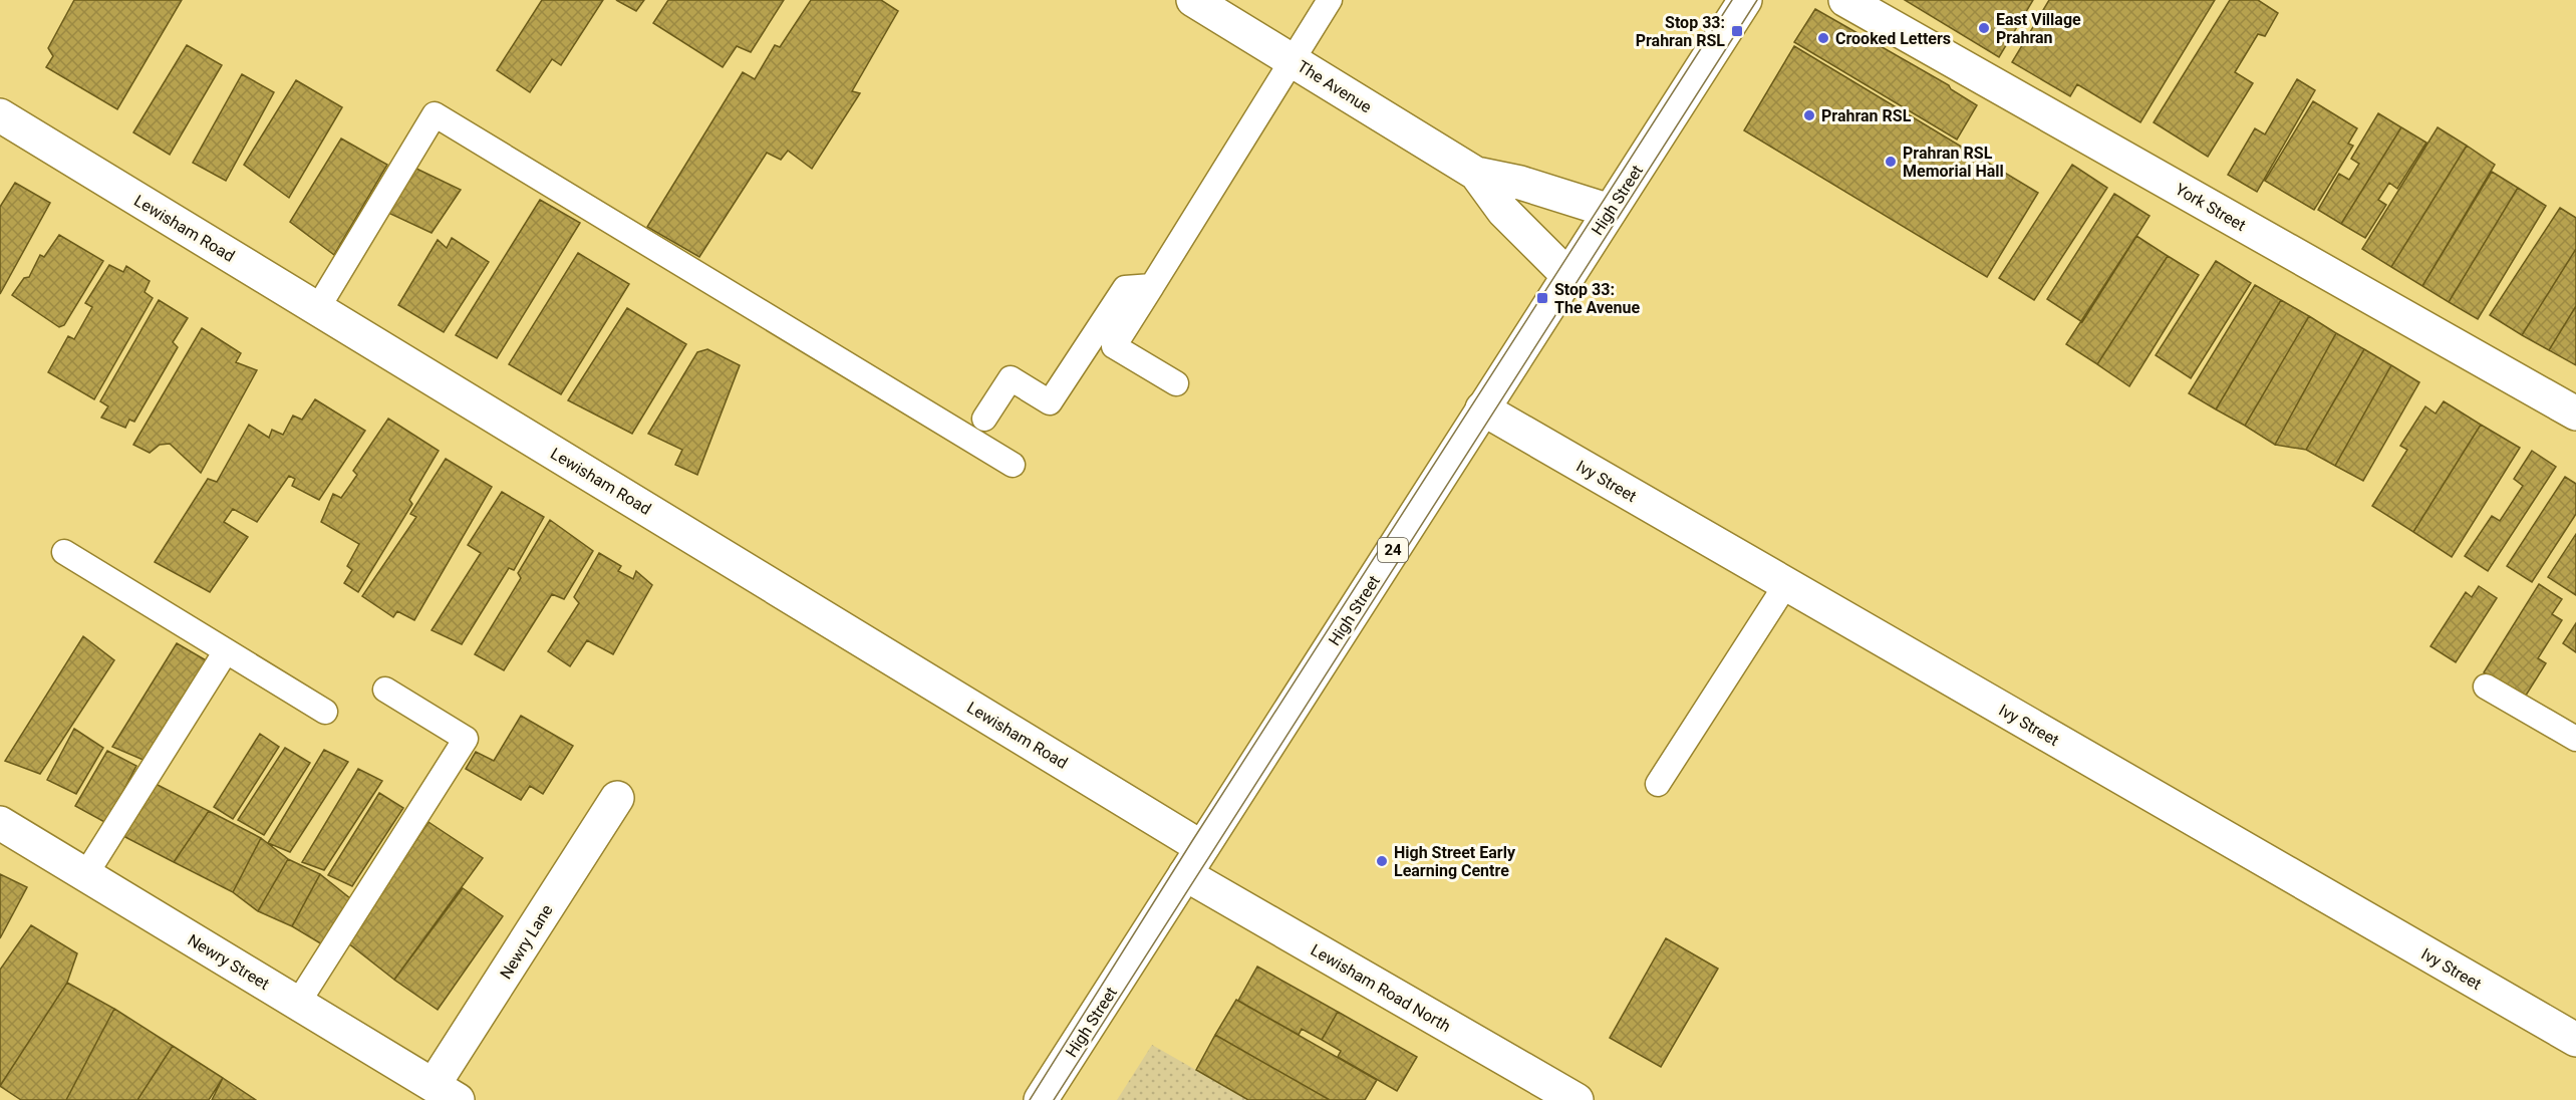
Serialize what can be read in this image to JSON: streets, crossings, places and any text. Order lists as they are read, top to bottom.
{
  "streets": {
    "street": [
      "The Avenue",
      "High Street",
      "York Street",
      "Lewisham Road",
      "Ivy Street",
      "24",
      "Newry Lane",
      "Newry Street",
      "Lewisham Road North"
    ]
  },
  "crossings": [
    ["The Avenue", "High Street"],
    ["High Street", "Lewisham Road"],
    ["High Street", "Ivy Street"],
    ["High Street", "Lewisham Road North"],
    ["Lewisham Road", "Lewisham Road North"],
    ["Newry Lane", "Newry Street"]
  ],
  "places": {
    "other": [
      "East Village Prahran",
      "Crooked Letters",
      "Prahran RSL",
      "Prahran RSL Memorial Hall",
      "High Street Early Learning Centre"
    ],
    "transit": ["Stop 33: Prahran RSL", "Stop 33: The Avenue"]
  }
}
